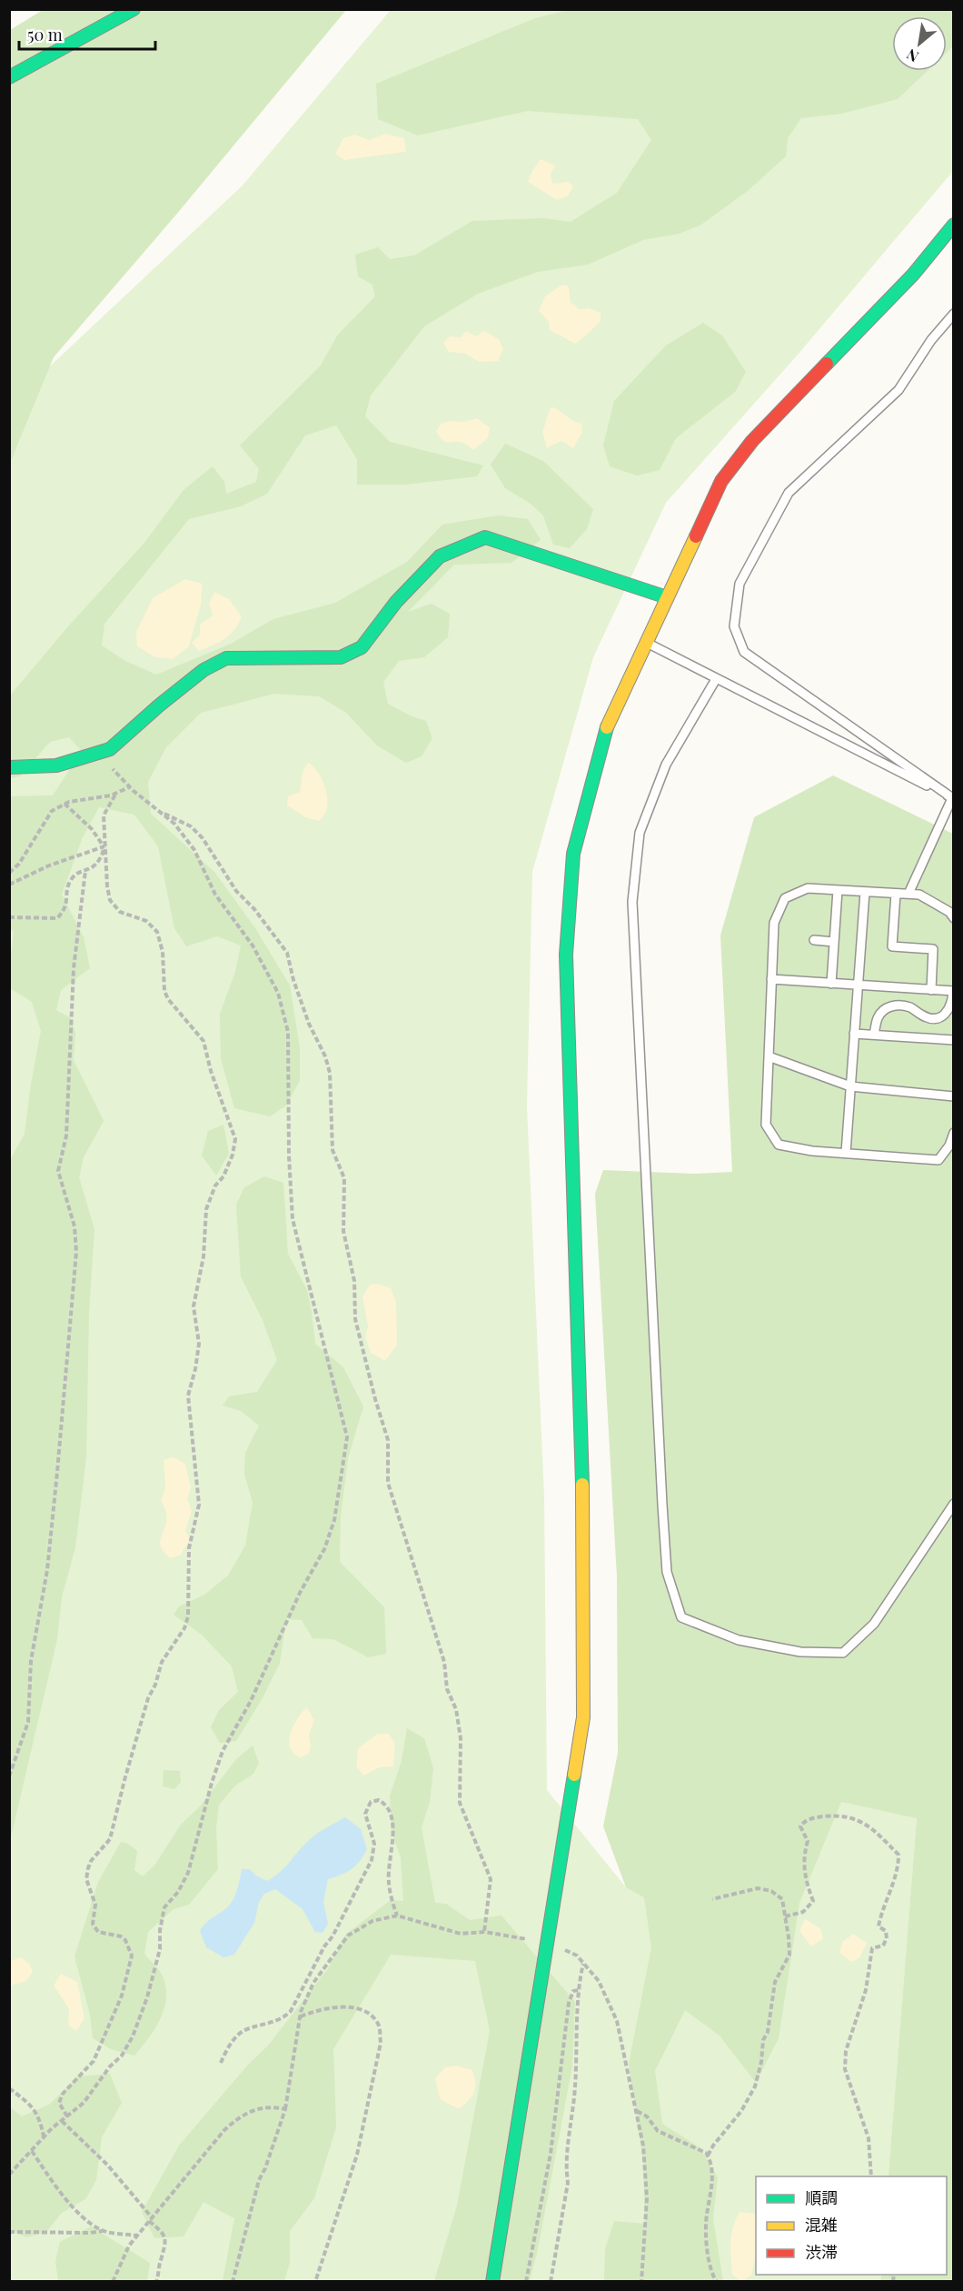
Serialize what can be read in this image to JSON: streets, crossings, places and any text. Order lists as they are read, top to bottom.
{
  "legend": ["順調", "混雑", "渋滞"],
  "scale_bar": "50 m",
  "north": "bottom left"
}
